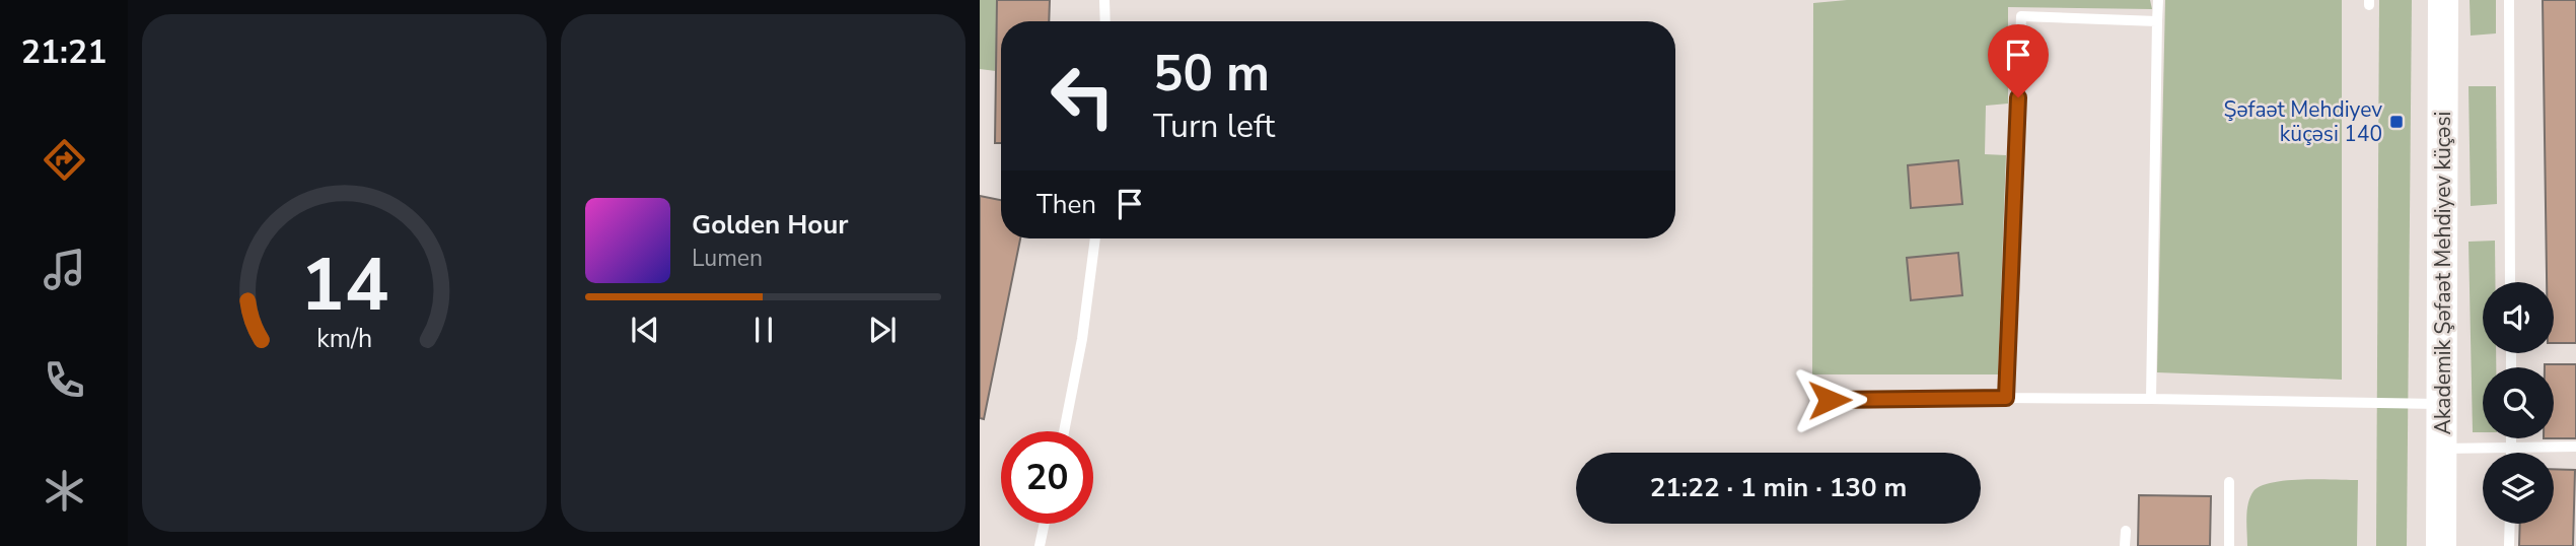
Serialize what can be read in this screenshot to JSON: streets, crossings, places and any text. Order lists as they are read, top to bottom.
{
  "streets": {
    "main road": ["Akademik Şəfaət Mehdiyev küçəsi"]
  },
  "places": {
    "transit": ["Şəfaət Mehdiyev küçəsi 140"]
  },
  "page": {
    "tabs": "21:21",
    "turn": ["50 m", "Turn left"],
    "then": "Then",
    "song": ["Golden Hour", "Lumen"],
    "limit": "20",
    "trip": "21:22 · 1 min · 130 m",
    "gauge": ["14", "km/h"]
  }
}
